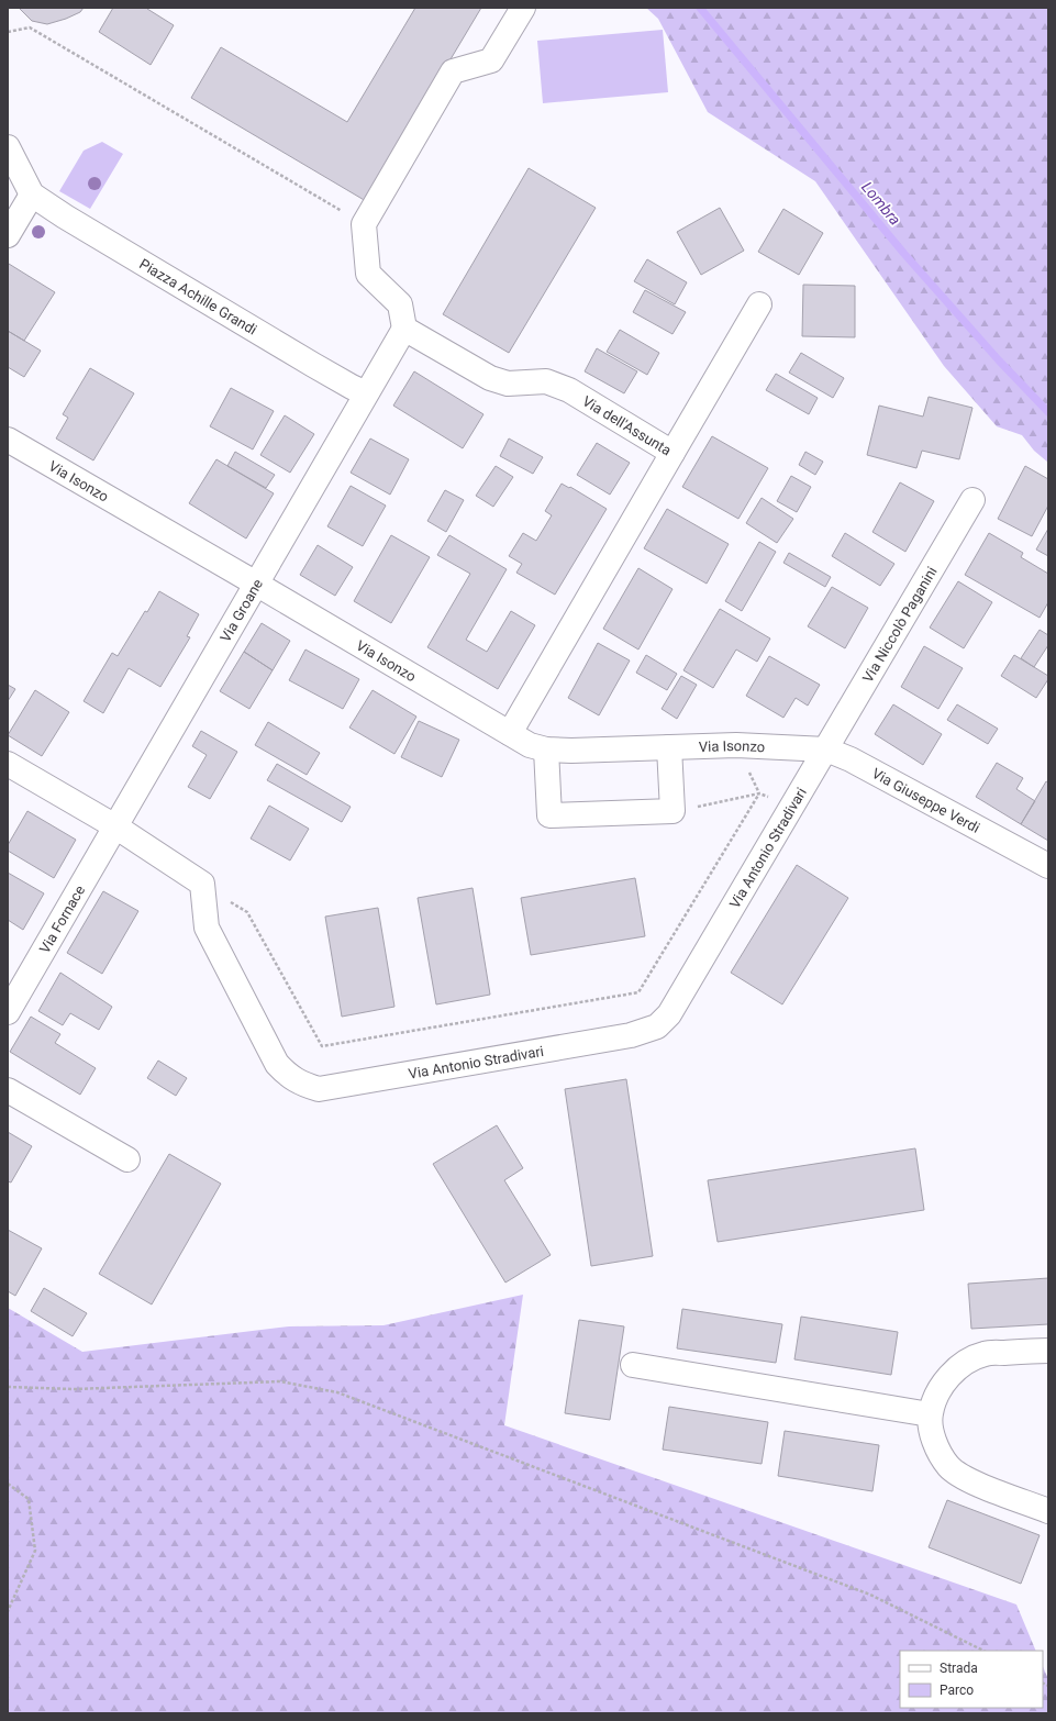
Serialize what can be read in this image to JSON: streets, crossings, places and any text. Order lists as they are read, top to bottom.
{
  "streets": {
    "street": [
      "Piazza Achille Grandi",
      "Via dell'Assunta",
      "Via Isonzo",
      "Via Groane",
      "Via Niccolò Paganini",
      "Via Giuseppe Verdi",
      "Via Antonio Stradivari",
      "Via Fornace"
    ]
  },
  "crossings": [
    ["Piazza Achille Grandi", "Via Groane"],
    ["Via dell'Assunta", "Via Isonzo"],
    ["Via Isonzo", "Via Groane"],
    ["Via Isonzo", "Via Giuseppe Verdi"],
    ["Via Groane", "Via Fornace"],
    ["Via Niccolò Paganini", "Via Giuseppe Verdi"],
    ["Via Niccolò Paganini", "Via Antonio Stradivari"],
    ["Via Giuseppe Verdi", "Via Antonio Stradivari"]
  ],
  "water": ["Lombra"],
  "legend": ["Strada", "Parco"]
}
